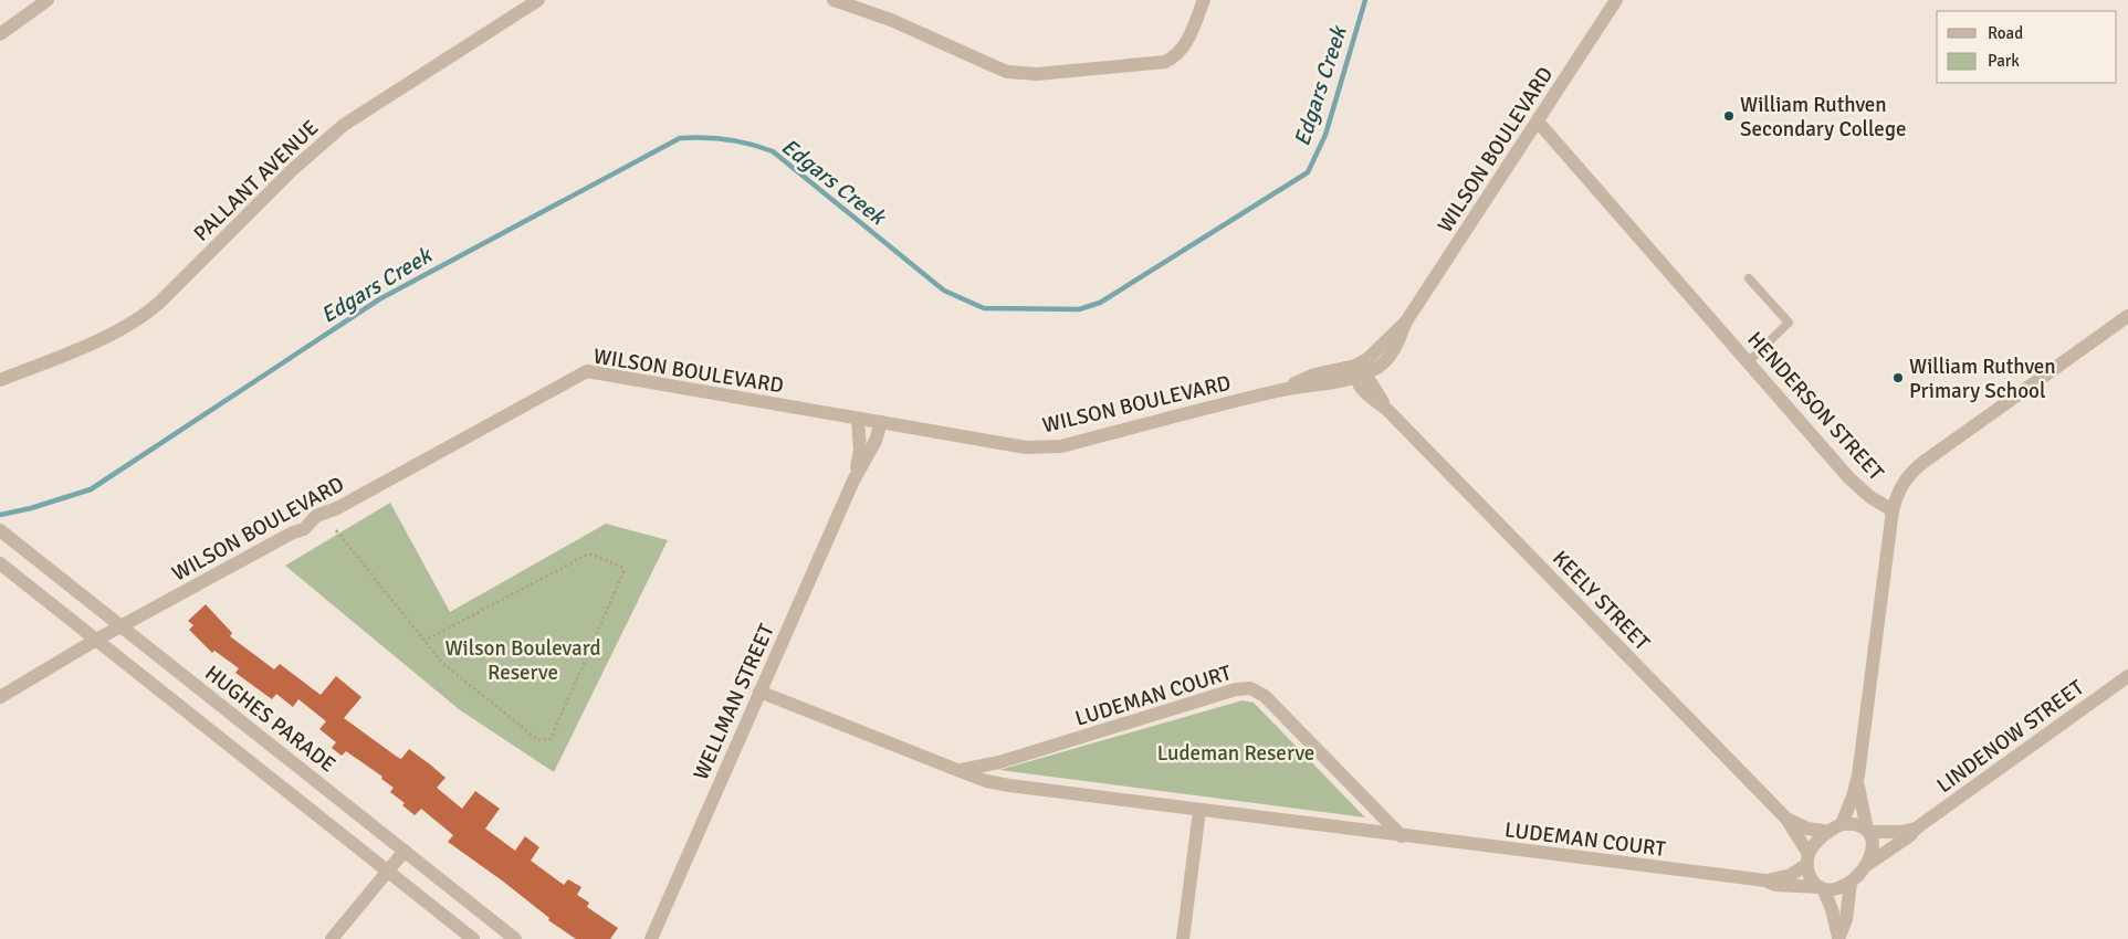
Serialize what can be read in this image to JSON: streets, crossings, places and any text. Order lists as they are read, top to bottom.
{
  "streets": {
    "street": [
      "WILSON BOULEVARD",
      "PALLANT AVENUE",
      "HENDERSON STREET",
      "KEELY STREET",
      "LUDEMAN COURT",
      "WELLMAN STREET",
      "HUGHES PARADE",
      "LINDENOW STREET"
    ]
  },
  "crossings": [
    ["WILSON BOULEVARD", "HENDERSON STREET"],
    ["WILSON BOULEVARD", "KEELY STREET"],
    ["WILSON BOULEVARD", "WELLMAN STREET"],
    ["WILSON BOULEVARD", "HUGHES PARADE"],
    ["KEELY STREET", "LUDEMAN COURT"],
    ["KEELY STREET", "LINDENOW STREET"],
    ["LUDEMAN COURT", "WELLMAN STREET"],
    ["LUDEMAN COURT", "LINDENOW STREET"]
  ],
  "water": ["Edgars Creek"],
  "parks": ["Wilson Boulevard Reserve", "Ludeman Reserve"],
  "places": ["William Ruthven Secondary College", "William Ruthven Primary School"],
  "legend": ["Road", "Park"]
}
